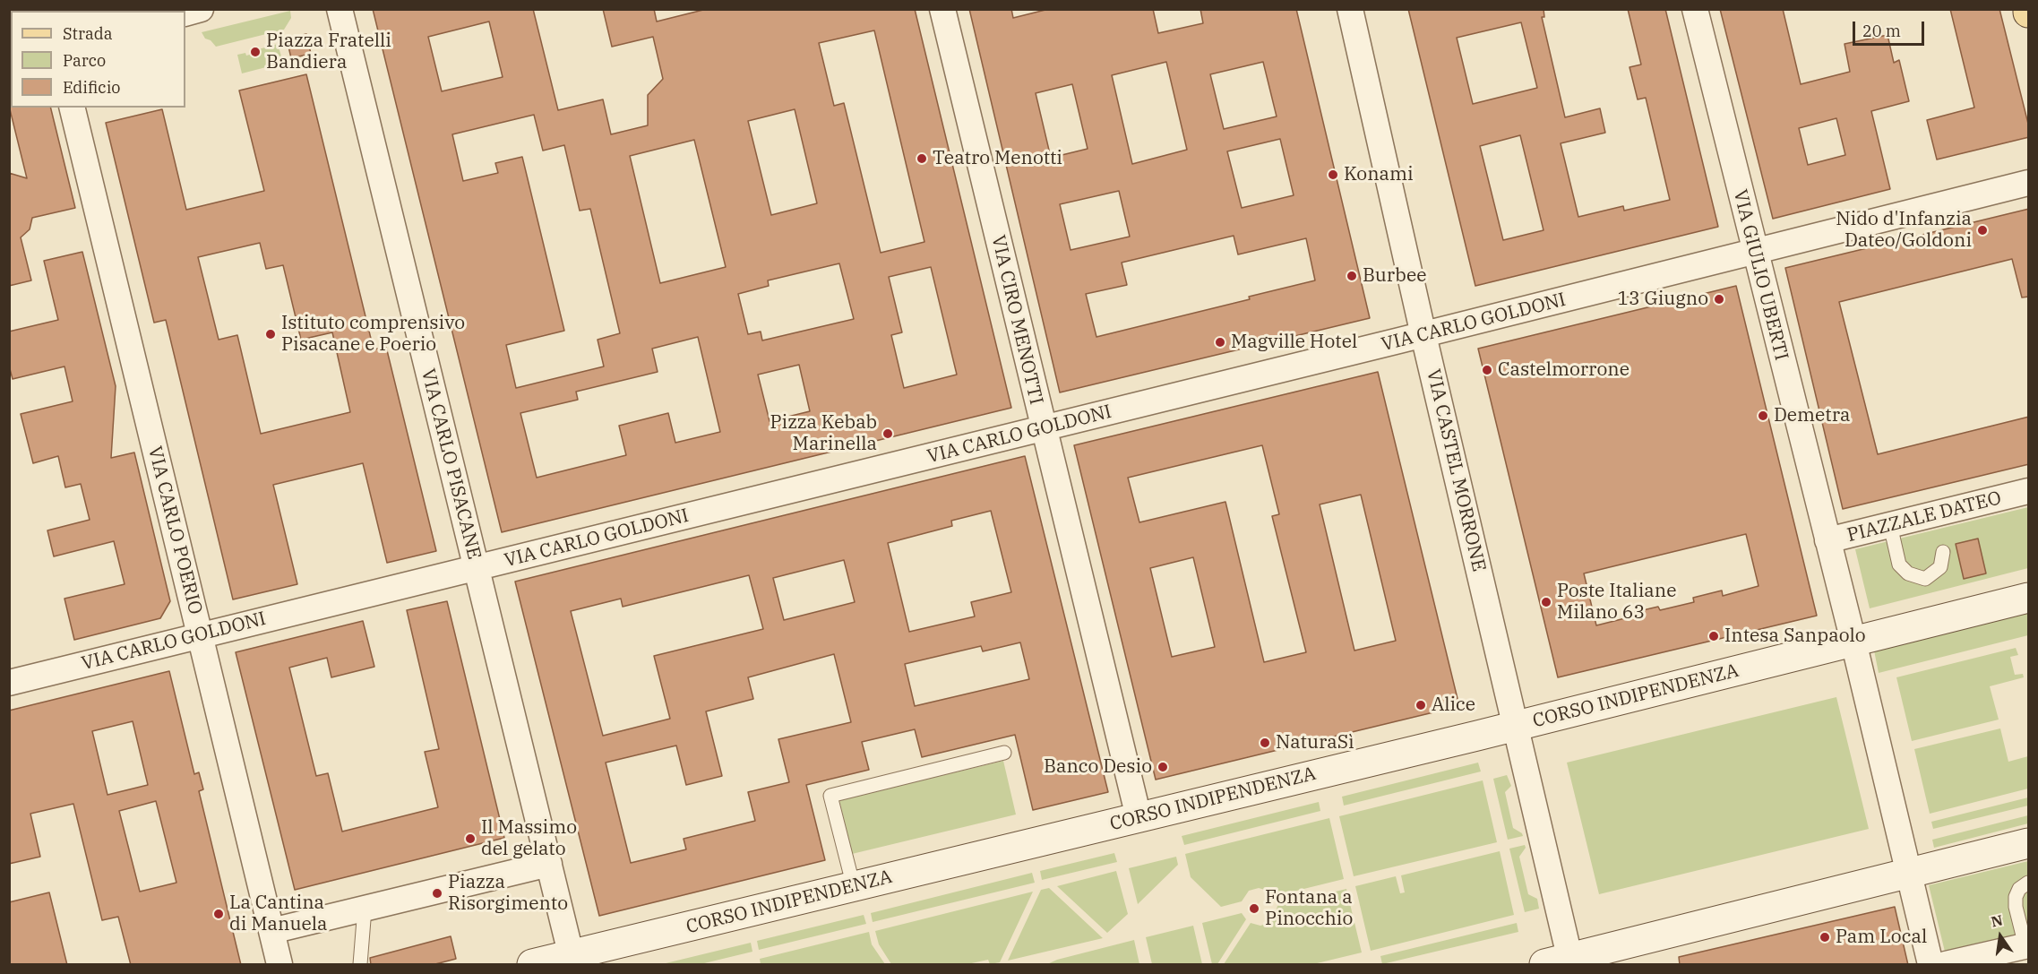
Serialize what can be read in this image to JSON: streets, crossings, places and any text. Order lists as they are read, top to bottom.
{
  "streets": {
    "street": [
      "VIA GIULIO UBERTI",
      "VIA CIRO MENOTTI",
      "VIA CARLO GOLDONI",
      "VIA CARLO PISACANE",
      "VIA CASTEL MORRONE",
      "PIAZZALE DATEO",
      "VIA CARLO POERIO",
      "CORSO INDIPENDENZA"
    ]
  },
  "crossings": [
    ["VIA GIULIO UBERTI", "VIA CARLO GOLDONI"],
    ["VIA GIULIO UBERTI", "PIAZZALE DATEO"],
    ["VIA CIRO MENOTTI", "VIA CARLO GOLDONI"],
    ["VIA CIRO MENOTTI", "CORSO INDIPENDENZA"],
    ["VIA CARLO GOLDONI", "VIA CARLO PISACANE"],
    ["VIA CARLO GOLDONI", "VIA CASTEL MORRONE"],
    ["VIA CARLO GOLDONI", "VIA CARLO POERIO"],
    ["VIA CASTEL MORRONE", "CORSO INDIPENDENZA"],
    ["PIAZZALE DATEO", "CORSO INDIPENDENZA"]
  ],
  "places": [
    "Piazza Fratelli Bandiera",
    "Teatro Menotti",
    "Konami",
    "Nido d'Infanzia Dateo/Goldoni",
    "Burbee",
    "13 Giugno",
    "Istituto comprensivo Pisacane e Poerio",
    "Magville Hotel",
    "Castelmorrone",
    "Demetra",
    "Pizza Kebab Marinella",
    "Poste Italiane Milano 63",
    "Intesa Sanpaolo",
    "Alice",
    "NaturaSì",
    "Banco Desio",
    "Il Massimo del gelato",
    "Piazza Risorgimento",
    "Fontana a Pinocchio",
    "La Cantina di Manuela",
    "Pam Local"
  ],
  "legend": ["Strada", "Parco", "Edificio"],
  "scale_bar": "20 m",
  "north": "top"
}
